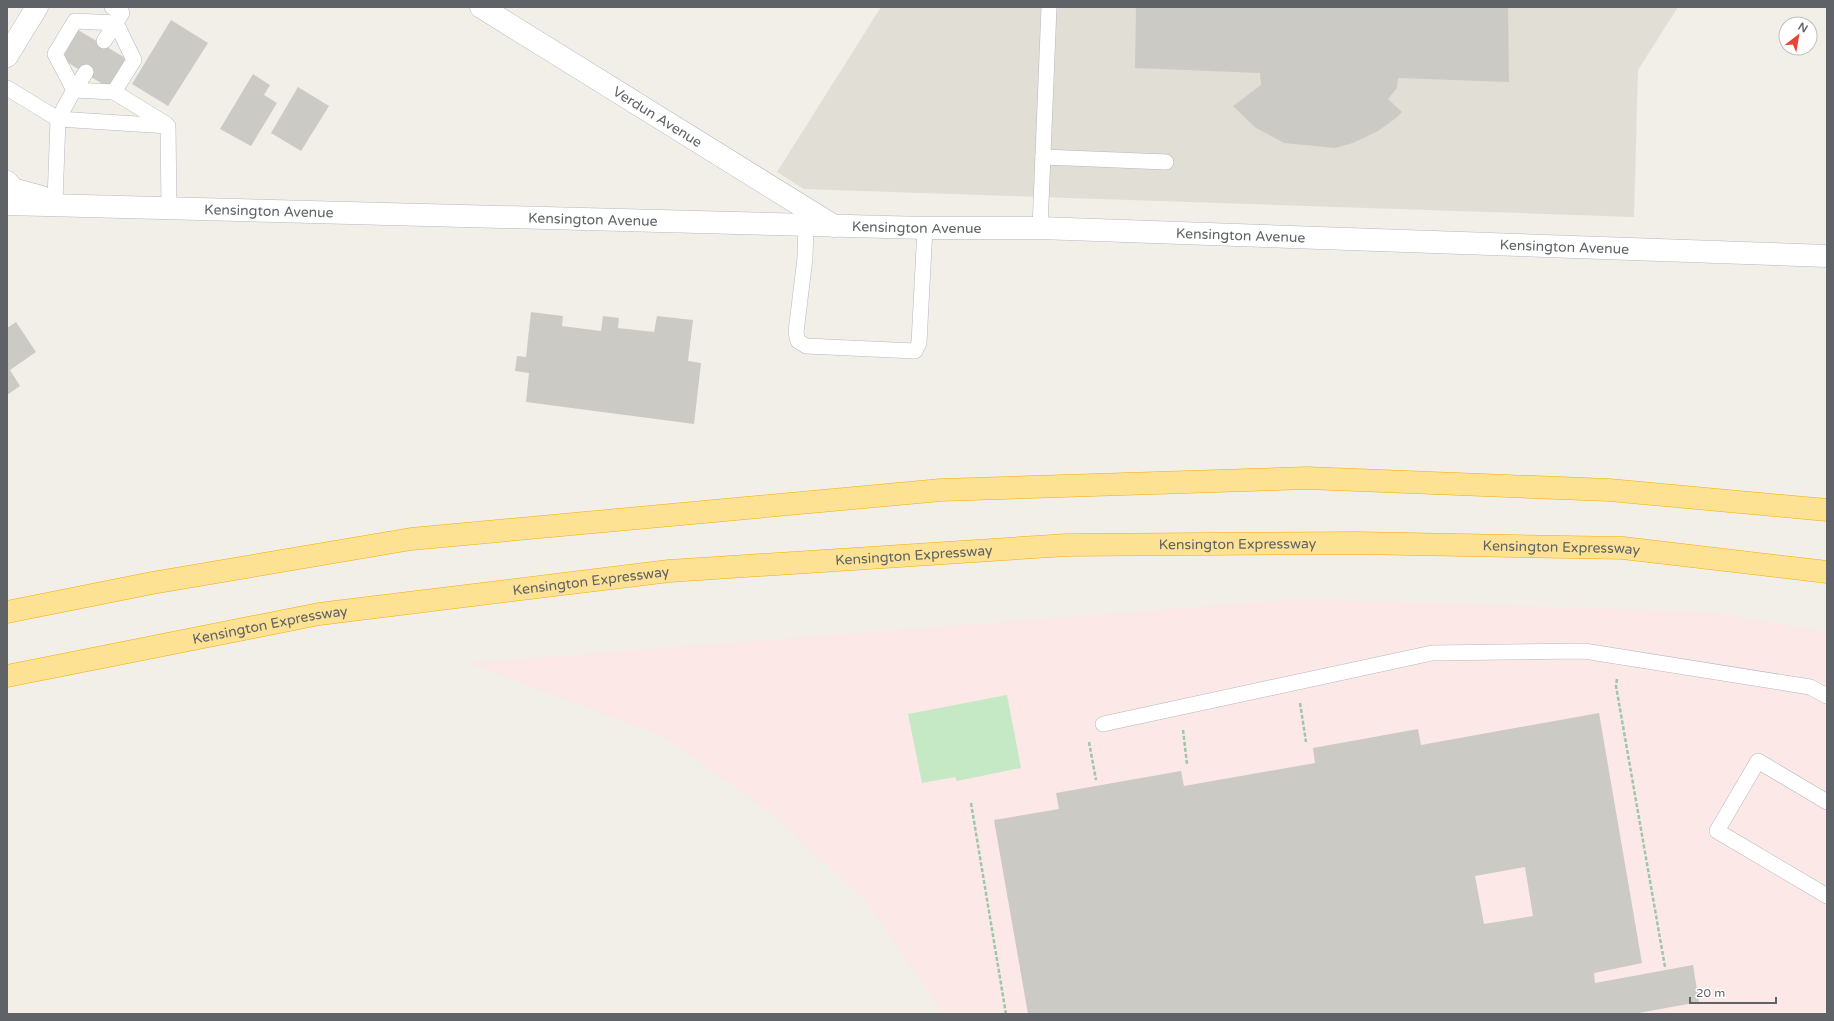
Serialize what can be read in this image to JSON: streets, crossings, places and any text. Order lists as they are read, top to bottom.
{
  "streets": {
    "highway": ["Kensington Expressway"],
    "street": ["Verdun Avenue", "Kensington Avenue"]
  },
  "crossings": [
    ["Verdun Avenue", "Kensington Avenue"]
  ],
  "scale_bar": "20 m",
  "north": "top right"
}
